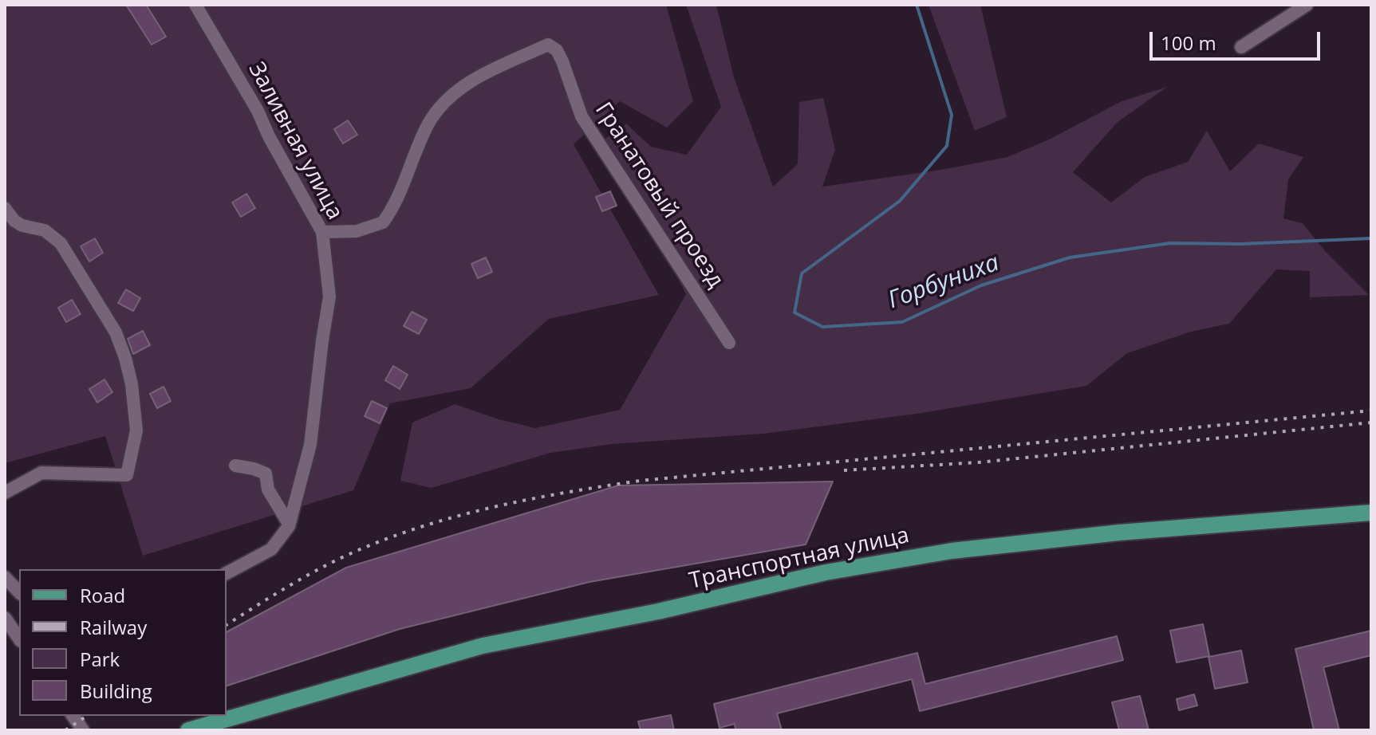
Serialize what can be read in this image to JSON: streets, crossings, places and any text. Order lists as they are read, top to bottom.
{
  "streets": {
    "main road": ["Транспортная улица"],
    "street": ["Заливная улица", "Гранатовый проезд"]
  },
  "crossings": [
    ["Заливная улица", "Гранатовый проезд"]
  ],
  "water": ["Горбуниха"],
  "legend": [
    "Road",
    "Railway",
    "Park",
    "Building"
  ],
  "scale_bar": "100 m"
}
